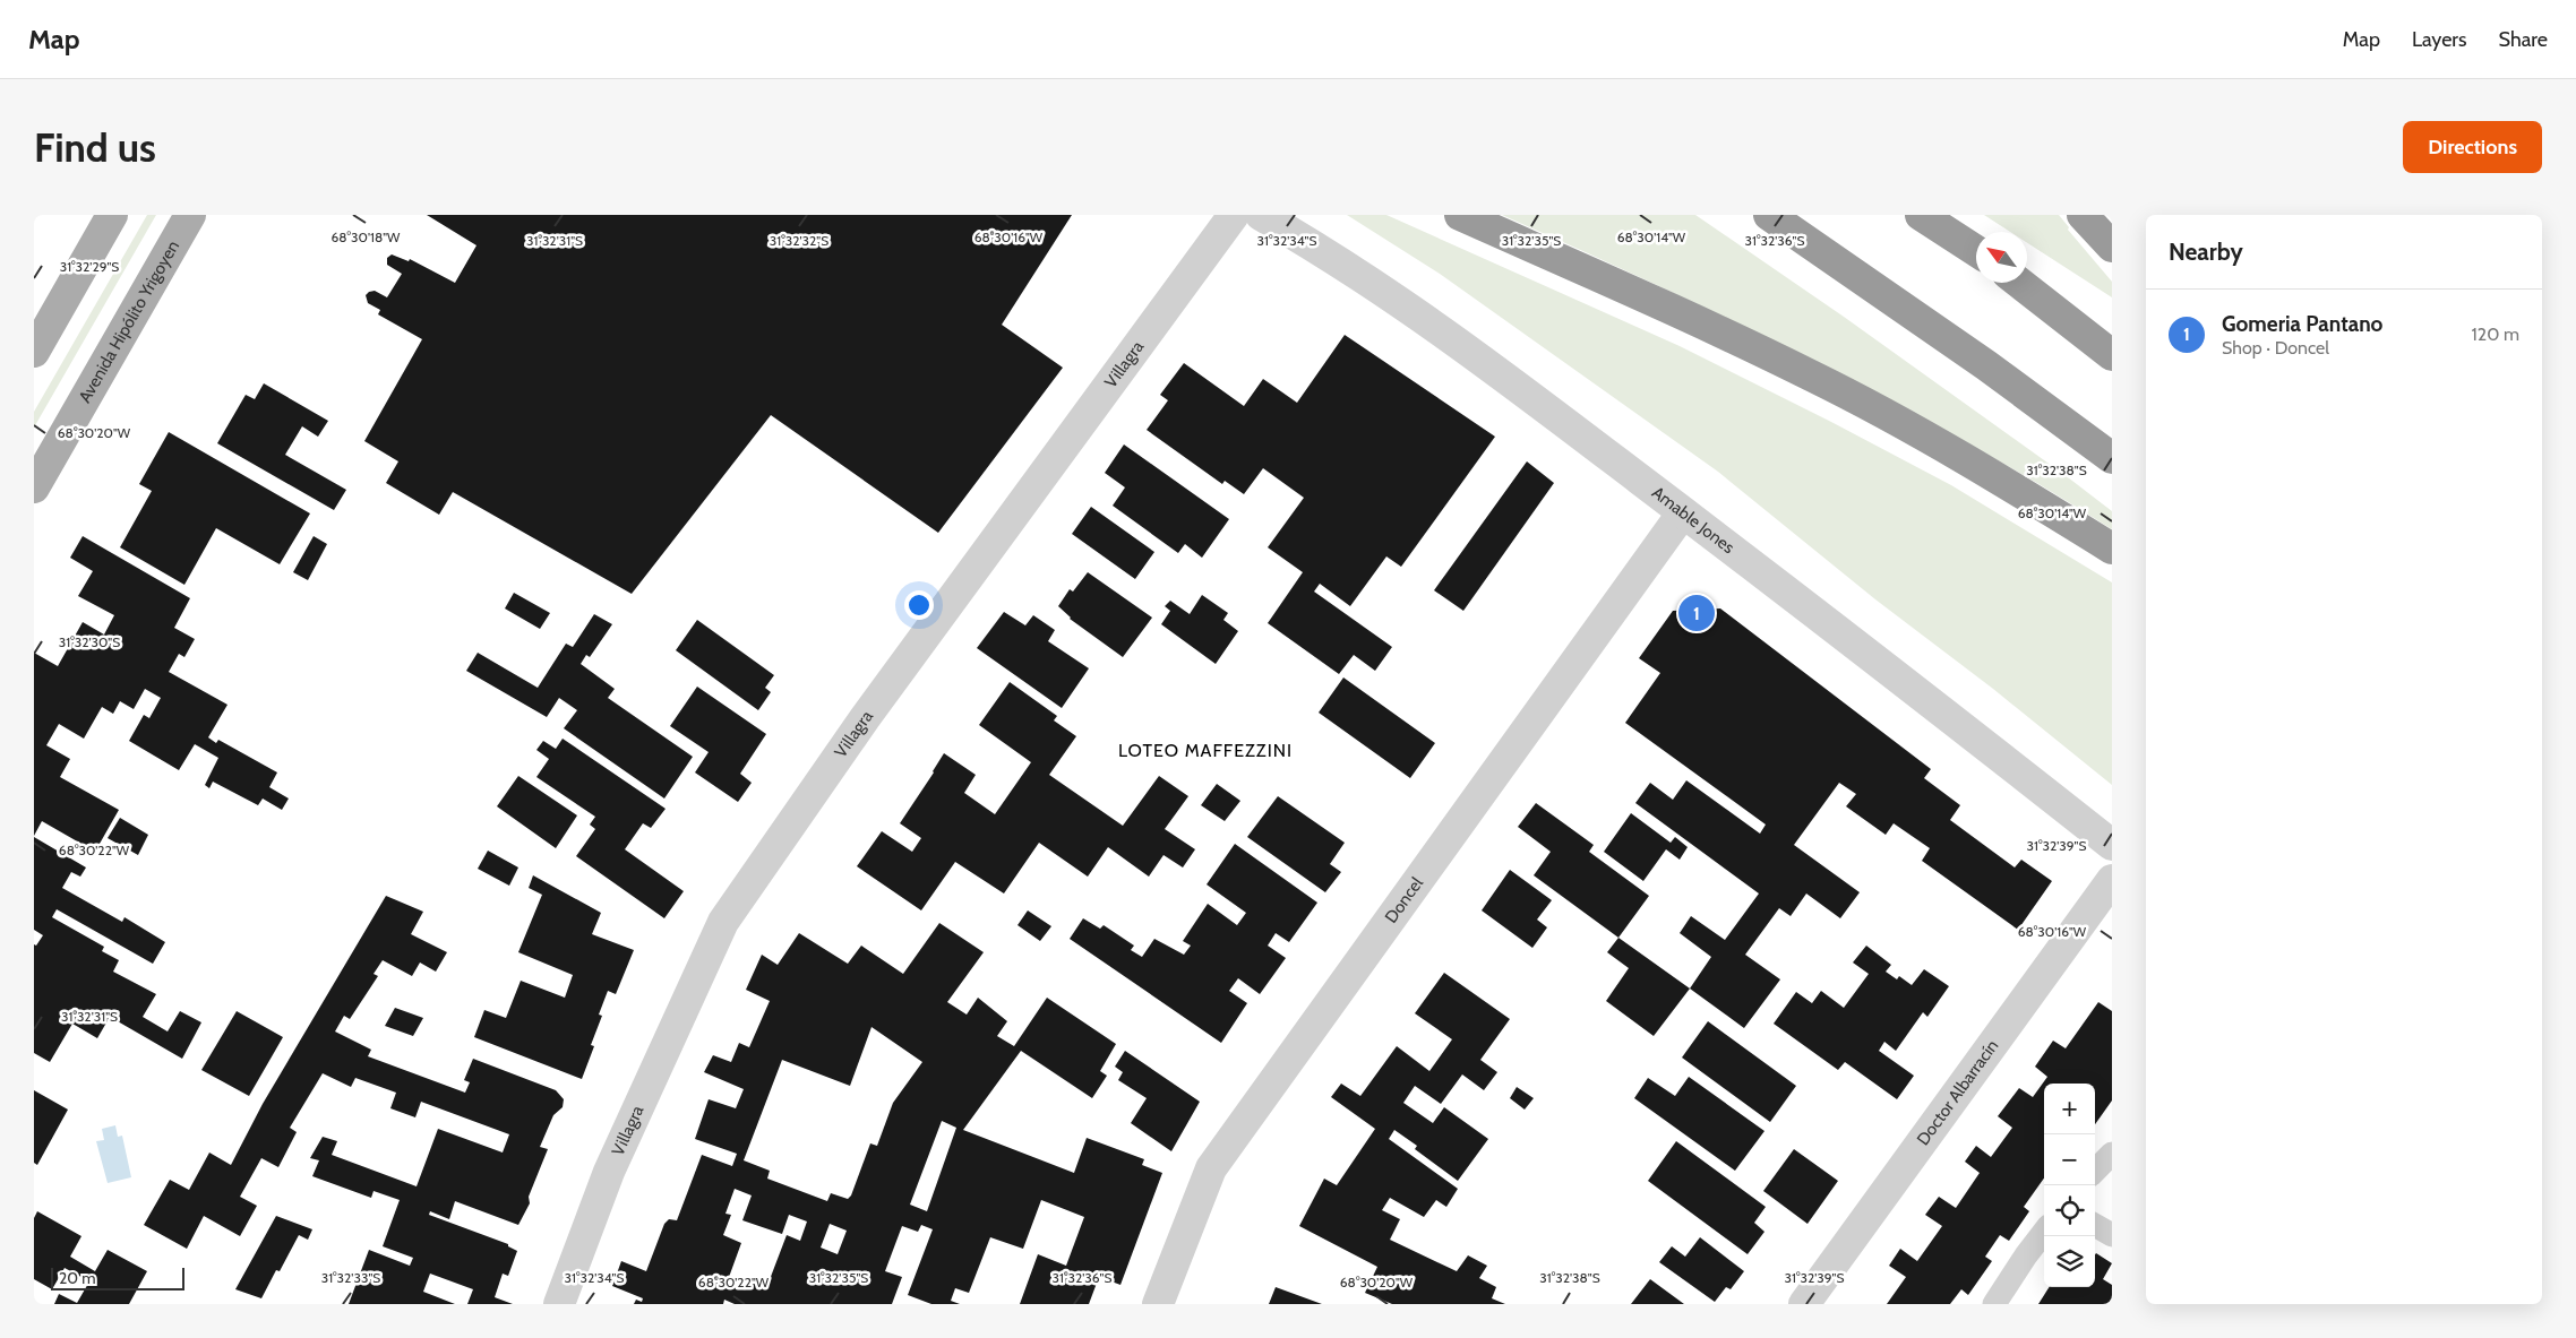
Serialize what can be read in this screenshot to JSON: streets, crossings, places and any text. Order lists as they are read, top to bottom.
{
  "streets": {
    "main road": ["Avenida Hipólito Yrigoyen"],
    "street": [
      "Villagra",
      "Amable Jones",
      "Doncel",
      "Doctor Albarracín"
    ]
  },
  "crossings": [
    ["Amable Jones", "Doncel"]
  ],
  "districts": ["LOTEO MAFFEZZINI"],
  "scale_bar": "20 m",
  "north": "top left",
  "page": {
    "header": "Map",
    "nav": ["Map", "Layers", "Share"],
    "buttons": "Directions",
    "title": "Find us",
    "heading": "Nearby",
    "list": [
      {
        "mark": "1",
        "name": "Gomeria Pantano",
        "note": "Shop · Doncel",
        "value": "120 m"
      }
    ],
    "pins": "1",
    "map_buttons": ["+", "−"],
    "scale": "20 m"
  },
  "coordinates": [
    "68°30'14\"W",
    "68°30'18\"W",
    "68°30'16\"W",
    "31°32'31\"S",
    "31°32'32\"S",
    "31°32'34\"S",
    "31°32'35\"S",
    "31°32'36\"S",
    "31°32'29\"S",
    "68°30'20\"W",
    "31°32'38\"S",
    "31°32'30\"S",
    "31°32'39\"S",
    "68°30'22\"W",
    "31°32'33\"S"
  ]
}
